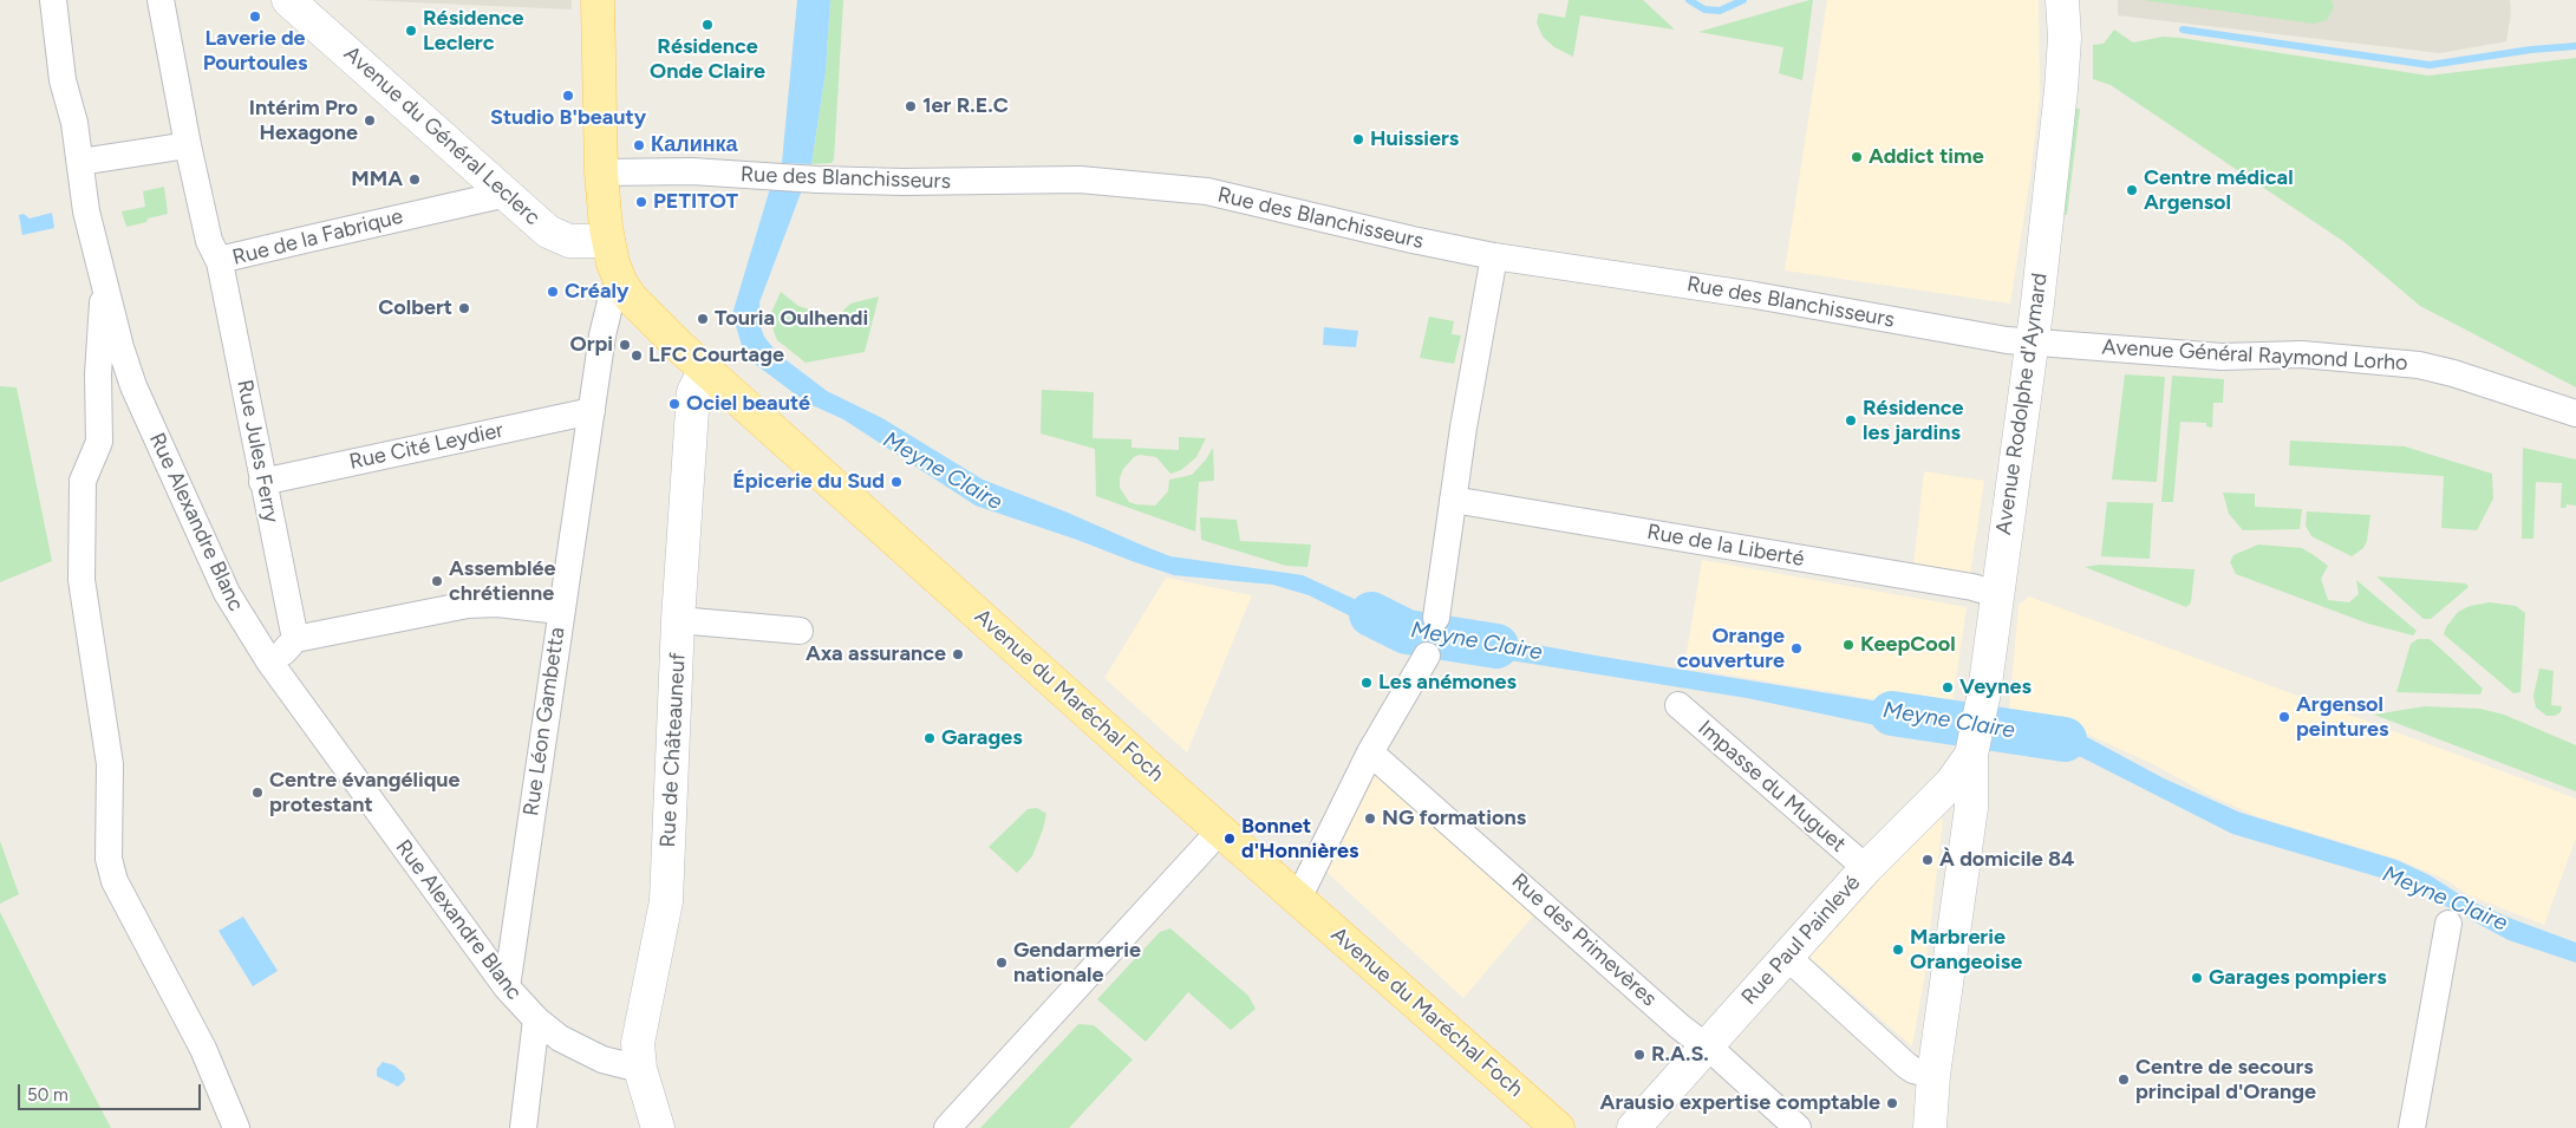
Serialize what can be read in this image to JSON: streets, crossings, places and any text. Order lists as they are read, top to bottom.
{
  "streets": {
    "main road": ["Avenue du Maréchal Foch"],
    "street": [
      "Avenue du Général Leclerc",
      "Rue des Blanchisseurs",
      "Rue de la Fabrique",
      "Avenue Général Raymond Lorho",
      "Avenue Rodolphe d'Aymard",
      "Rue Cité Leydier",
      "Rue Jules Ferry",
      "Rue Alexandre Blanc",
      "Rue de la Liberté",
      "Rue Léon Gambetta",
      "Rue de Châteauneuf",
      "Impasse du Muguet",
      "Rue des Primevères",
      "Rue Paul Painlevé"
    ]
  },
  "crossings": [
    ["Avenue du Général Leclerc", "Rue de la Fabrique"],
    ["Avenue du Général Leclerc", "Avenue du Maréchal Foch"],
    ["Rue des Blanchisseurs", "Avenue Général Raymond Lorho"],
    ["Rue des Blanchisseurs", "Avenue Rodolphe d'Aymard"],
    ["Rue des Blanchisseurs", "Avenue du Maréchal Foch"],
    ["Rue de la Fabrique", "Rue Jules Ferry"],
    ["Avenue Général Raymond Lorho", "Avenue Rodolphe d'Aymard"],
    ["Avenue Rodolphe d'Aymard", "Rue de la Liberté"],
    ["Avenue Rodolphe d'Aymard", "Rue Paul Painlevé"],
    ["Rue Cité Leydier", "Rue Jules Ferry"],
    ["Rue Cité Leydier", "Rue Léon Gambetta"],
    ["Rue Alexandre Blanc", "Rue Léon Gambetta"],
    ["Rue Alexandre Blanc", "Rue de Châteauneuf"],
    ["Avenue du Maréchal Foch", "Rue Léon Gambetta"],
    ["Avenue du Maréchal Foch", "Rue de Châteauneuf"],
    ["Impasse du Muguet", "Rue Paul Painlevé"],
    ["Rue des Primevères", "Rue Paul Painlevé"]
  ],
  "water": ["Meyne Claire"],
  "places": [
    "Laverie de Pourtoules",
    "Résidence Onde Claire",
    "Résidence Leclerc",
    "Studio B'beauty",
    "1er R.E.C",
    "Intérim Pro Hexagone",
    "Huissiers",
    "Калинка",
    "Addict time",
    "MMA",
    "Centre médical Argensol",
    "PETITOT",
    "Créaly",
    "Colbert",
    "Touria Oulhendi",
    "Orpi",
    "LFC Courtage",
    "Ociel beauté",
    "Résidence les jardins",
    "Épicerie du Sud",
    "Assemblée chrétienne",
    "KeepCool",
    "Orange couverture",
    "Axa assurance",
    "Les anémones",
    "Veynes",
    "Argensol peintures",
    "Garages",
    "Centre évangélique protestant",
    "NG formations",
    "Bonnet d'Honnières",
    "À domicile 84",
    "Marbrerie Orangeoise",
    "Gendarmerie nationale",
    "Garages pompiers",
    "R.A.S.",
    "Centre de secours principal d'Orange",
    "Arausio expertise comptable"
  ],
  "scale_bar": "50 m"
}
